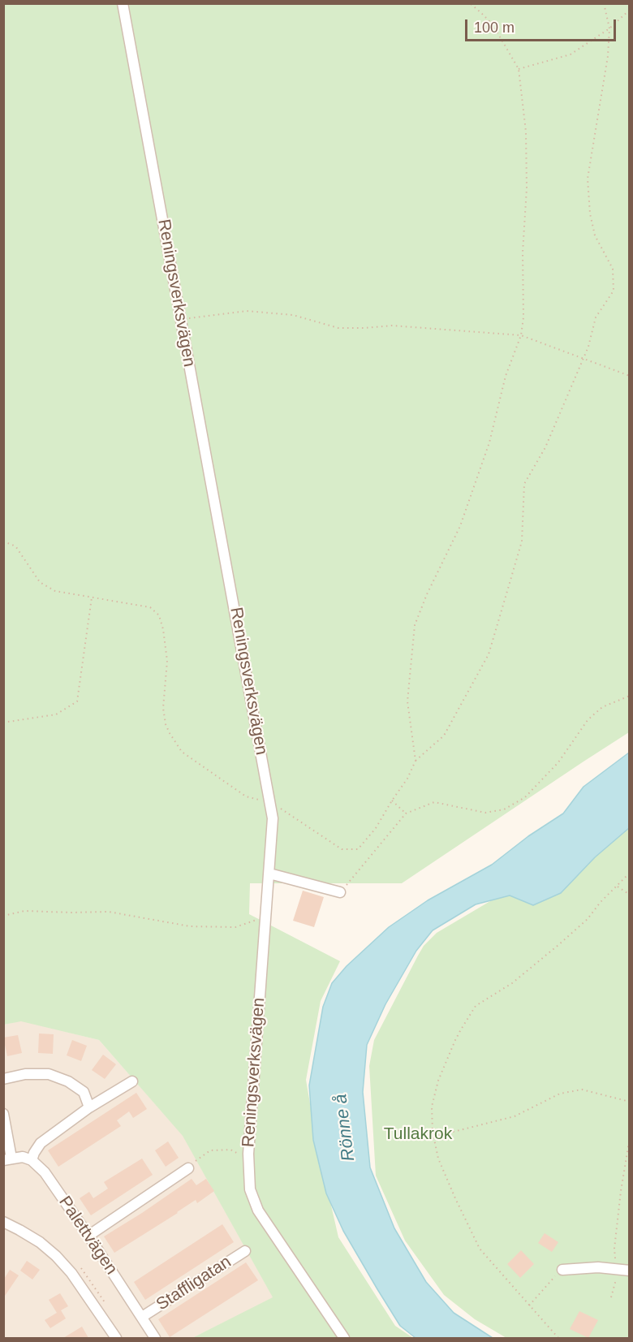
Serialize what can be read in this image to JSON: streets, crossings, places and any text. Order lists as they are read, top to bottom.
{
  "streets": {
    "street": ["Reningsverksvägen", "Palettvägen", "Staffligatan"]
  },
  "crossings": [
    ["Palettvägen", "Staffligatan"]
  ],
  "water": ["Rönne å"],
  "parks": ["Tullakrok"],
  "scale_bar": "100 m"
}
